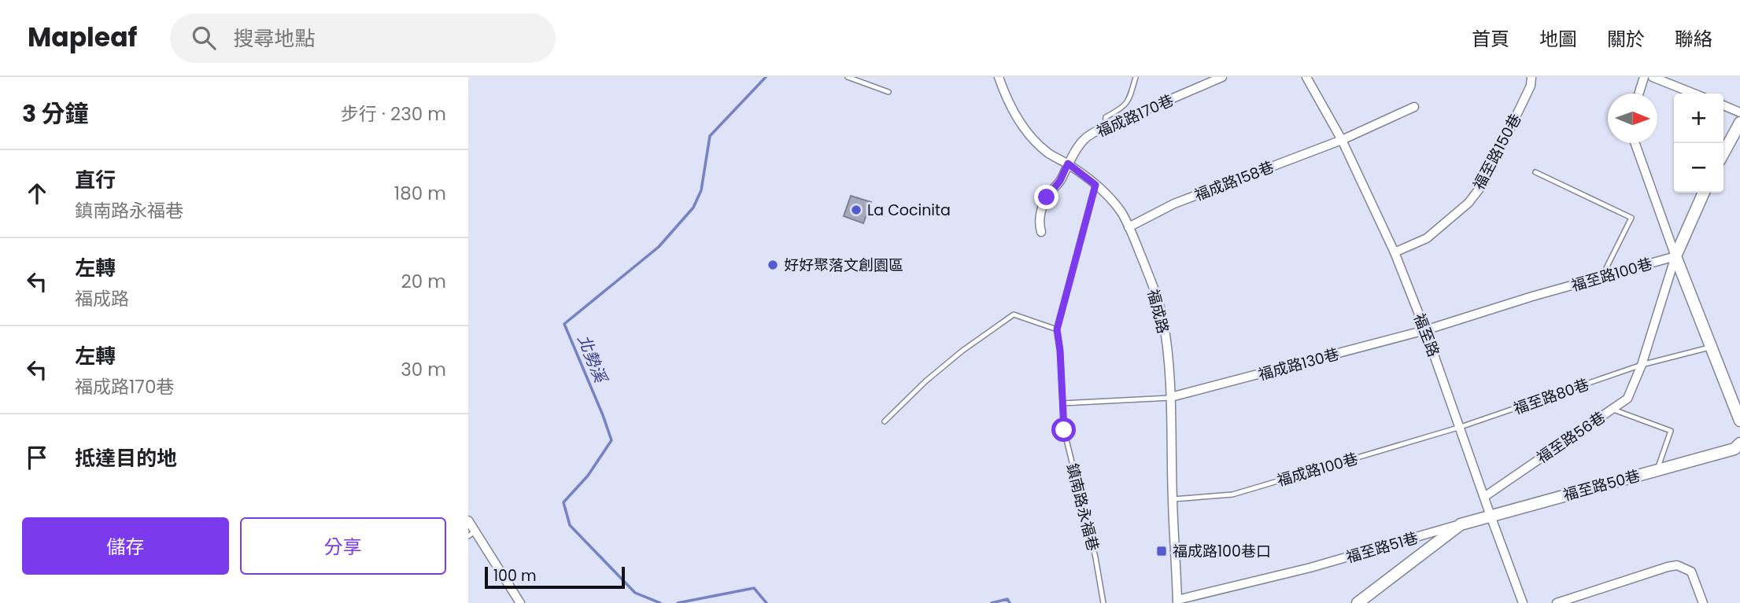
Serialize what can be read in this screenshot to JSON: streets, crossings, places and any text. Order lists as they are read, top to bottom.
{
  "streets": {
    "street": [
      "福成路170巷",
      "福至路150巷",
      "福成路158巷",
      "福至路100巷",
      "福成路",
      "福至路",
      "福成路130巷",
      "福至路56巷",
      "福至路50巷",
      "福至路51巷"
    ],
    "lane": ["福至路80巷", "福成路100巷", "鎮南路永福巷"]
  },
  "crossings": [
    ["福成路170巷", "福成路"],
    ["福至路150巷", "福至路"],
    ["福成路158巷", "福成路"],
    ["福成路158巷", "福至路"],
    ["福至路100巷", "福至路"],
    ["福至路100巷", "福成路130巷"],
    ["福成路", "福成路130巷"],
    ["福成路", "福成路100巷"],
    ["福成路", "鎮南路永福巷"],
    ["福成路", "福至路51巷"],
    ["福至路", "福成路130巷"],
    ["福至路", "福至路80巷"],
    ["福至路", "福至路56巷"],
    ["福至路", "福成路100巷"],
    ["福至路", "福至路50巷"],
    ["福至路80巷", "福至路56巷"],
    ["福至路80巷", "福成路100巷"],
    ["福至路50巷", "福至路51巷"]
  ],
  "water": ["北勢溪"],
  "places": {
    "other": ["La Cocinita", "好好聚落文創園區"],
    "transit": ["福成路100巷口"]
  },
  "scale_bar": "100 m",
  "north": "right",
  "page": {
    "header": "Mapleaf",
    "search": "搜尋地點",
    "nav": [
      "首頁",
      "地圖",
      "關於",
      "聯絡"
    ],
    "heading": ["3 分鐘", "步行 · 230 m"],
    "map_buttons": ["+", "−"],
    "list": [
      ["直行", "鎮南路永福巷", "180 m"],
      ["左轉", "福成路", "20 m"],
      ["左轉", "福成路170巷", "30 m"],
      "抵達目的地"
    ],
    "buttons": ["儲存", "分享"],
    "scale": "100 m"
  }
}
